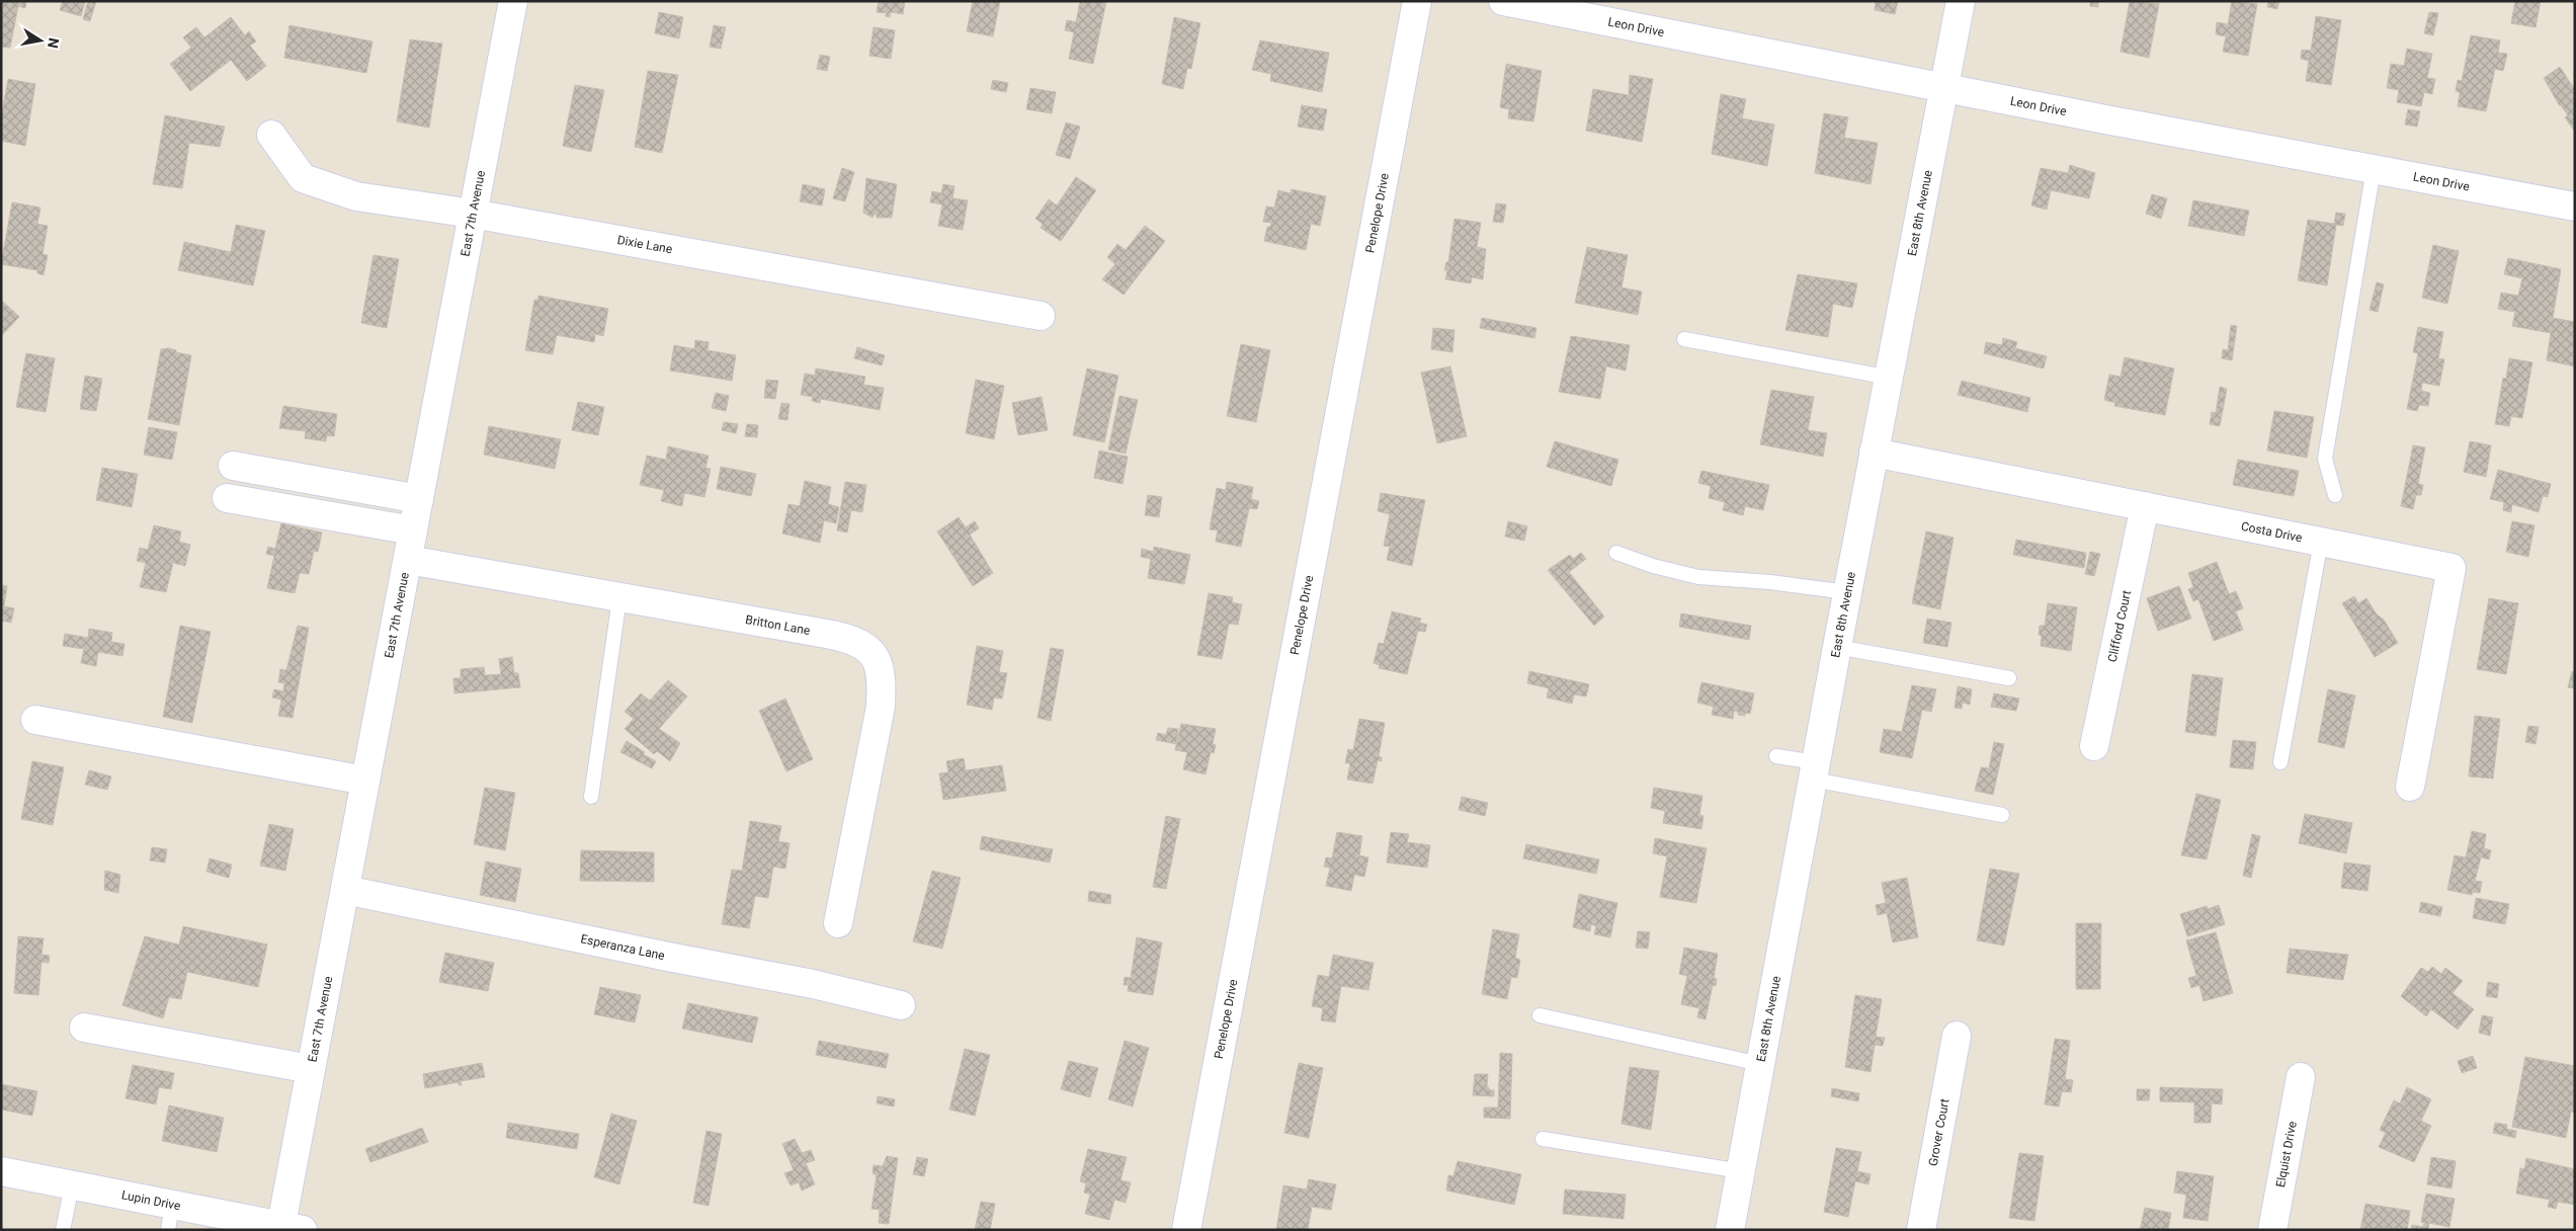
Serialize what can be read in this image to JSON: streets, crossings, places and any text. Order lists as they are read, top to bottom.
{
  "streets": {
    "street": [
      "Leon Drive",
      "East 7th Avenue",
      "Penelope Drive",
      "East 8th Avenue",
      "Dixie Lane",
      "Costa Drive",
      "Britton Lane",
      "Clifford Court",
      "Esperanza Lane",
      "Grover Court",
      "Elquist Drive",
      "Lupin Drive"
    ]
  },
  "crossings": [
    ["Leon Drive", "East 8th Avenue"],
    ["East 7th Avenue", "Dixie Lane"],
    ["East 7th Avenue", "Britton Lane"],
    ["East 7th Avenue", "Esperanza Lane"],
    ["East 7th Avenue", "Lupin Drive"],
    ["East 8th Avenue", "Costa Drive"],
    ["Costa Drive", "Clifford Court"]
  ],
  "north": "right"
}
